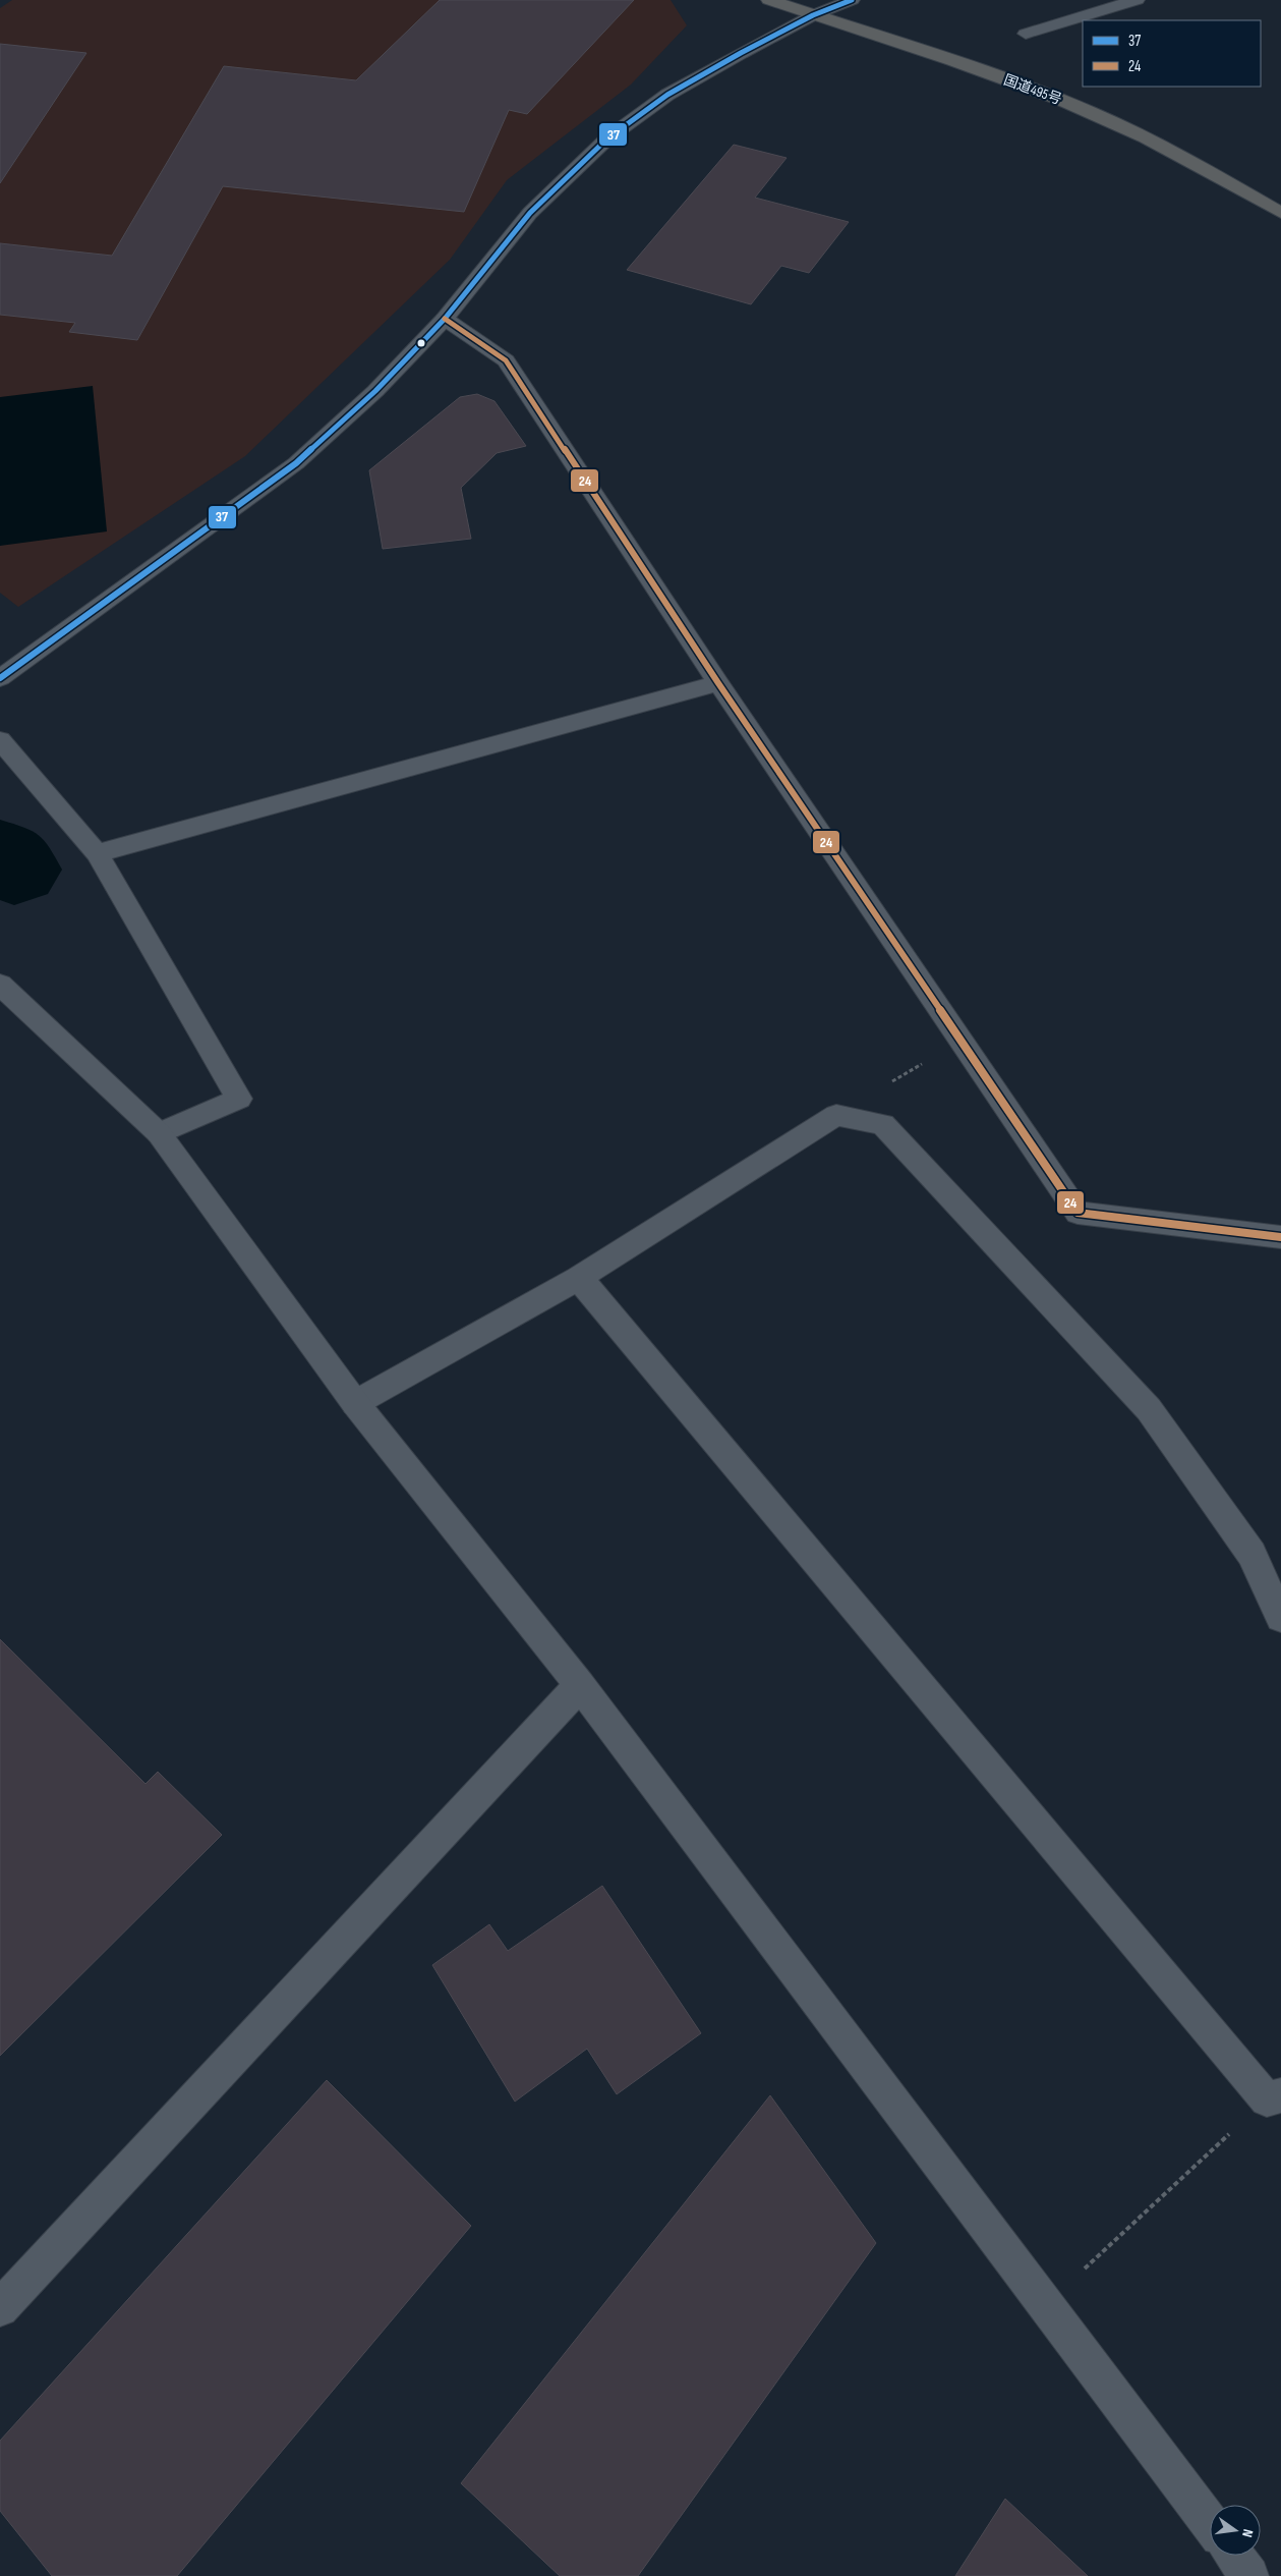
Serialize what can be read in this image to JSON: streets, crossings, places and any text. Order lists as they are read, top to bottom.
{
  "streets": {
    "highway": ["国道495号"]
  },
  "lines": ["transit line 37", "transit line 24"],
  "legend": ["37", "24"],
  "north": "right"
}
